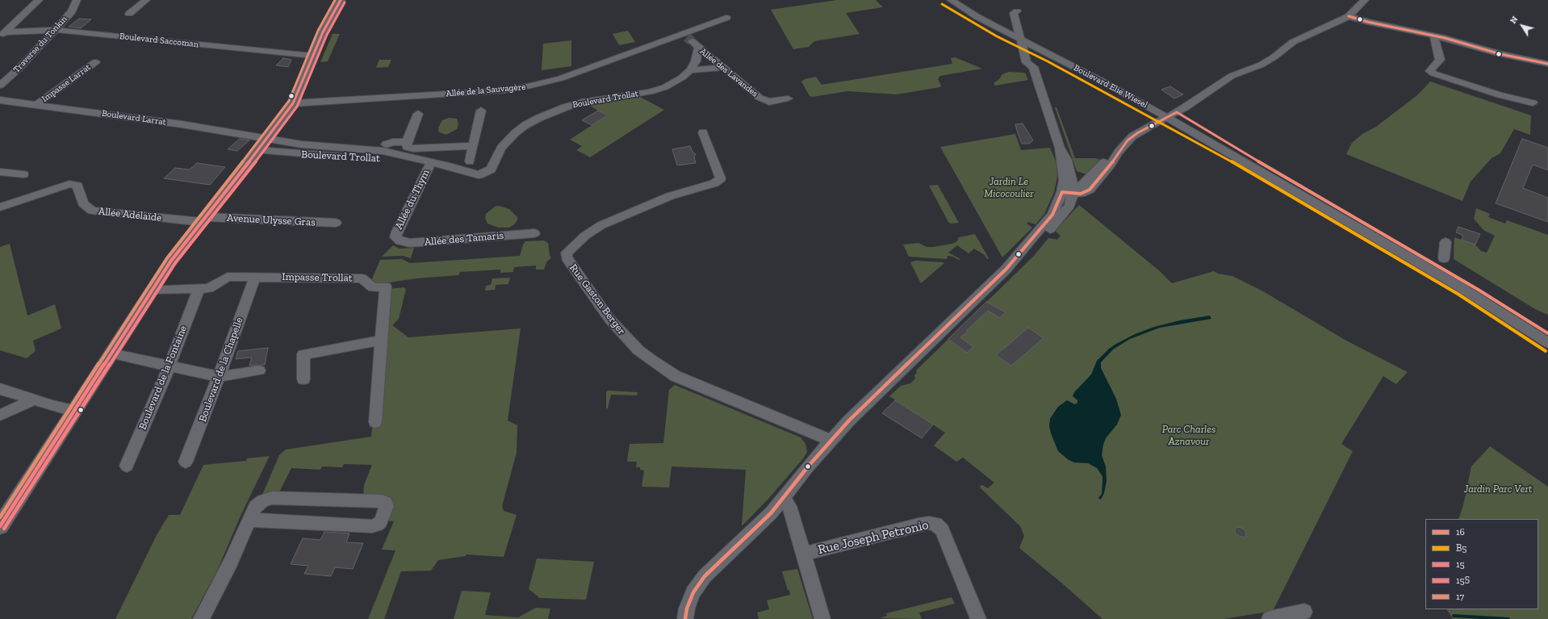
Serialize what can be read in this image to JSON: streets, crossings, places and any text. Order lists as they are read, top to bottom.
{
  "streets": {
    "street": [
      "Boulevard Saccoman",
      "Traverse du Tonkin",
      "Allée des Lavandes",
      "Impasse Larrat",
      "Boulevard Elie Wiesel",
      "Allée de la Sauvagère",
      "Boulevard Trollat",
      "Boulevard Larrat",
      "Allée du Thym",
      "Allée Adélaïde",
      "Avenue Ulysse Gras",
      "Allée des Tamaris",
      "Impasse Trollat",
      "Rue Gaston Berger",
      "Boulevard de la Chapelle",
      "Boulevard de la Fontaine",
      "Rue Joseph Petronio"
    ]
  },
  "crossings": [
    ["Boulevard Saccoman", "Traverse du Tonkin"],
    ["Allée des Lavandes", "Allée de la Sauvagère"],
    ["Allée des Lavandes", "Boulevard Trollat"],
    ["Impasse Larrat", "Boulevard Larrat"],
    ["Allée de la Sauvagère", "Boulevard Trollat"],
    ["Boulevard Trollat", "Boulevard Larrat"],
    ["Boulevard Trollat", "Allée du Thym"],
    ["Allée du Thym", "Allée des Tamaris"],
    ["Allée Adélaïde", "Avenue Ulysse Gras"],
    ["Impasse Trollat", "Boulevard de la Chapelle"],
    ["Impasse Trollat", "Boulevard de la Fontaine"]
  ],
  "parks": ["Jardin Le Micocoulier", "Parc Charles Aznavour", "Jardin Parc Vert"],
  "lines": [
    "transit line 15",
    "transit line 17",
    "transit line 15S",
    "transit line B5",
    "transit line 16"
  ],
  "legend": [
    "16",
    "B5",
    "15",
    "15S",
    "17"
  ],
  "north": "top left"
}
